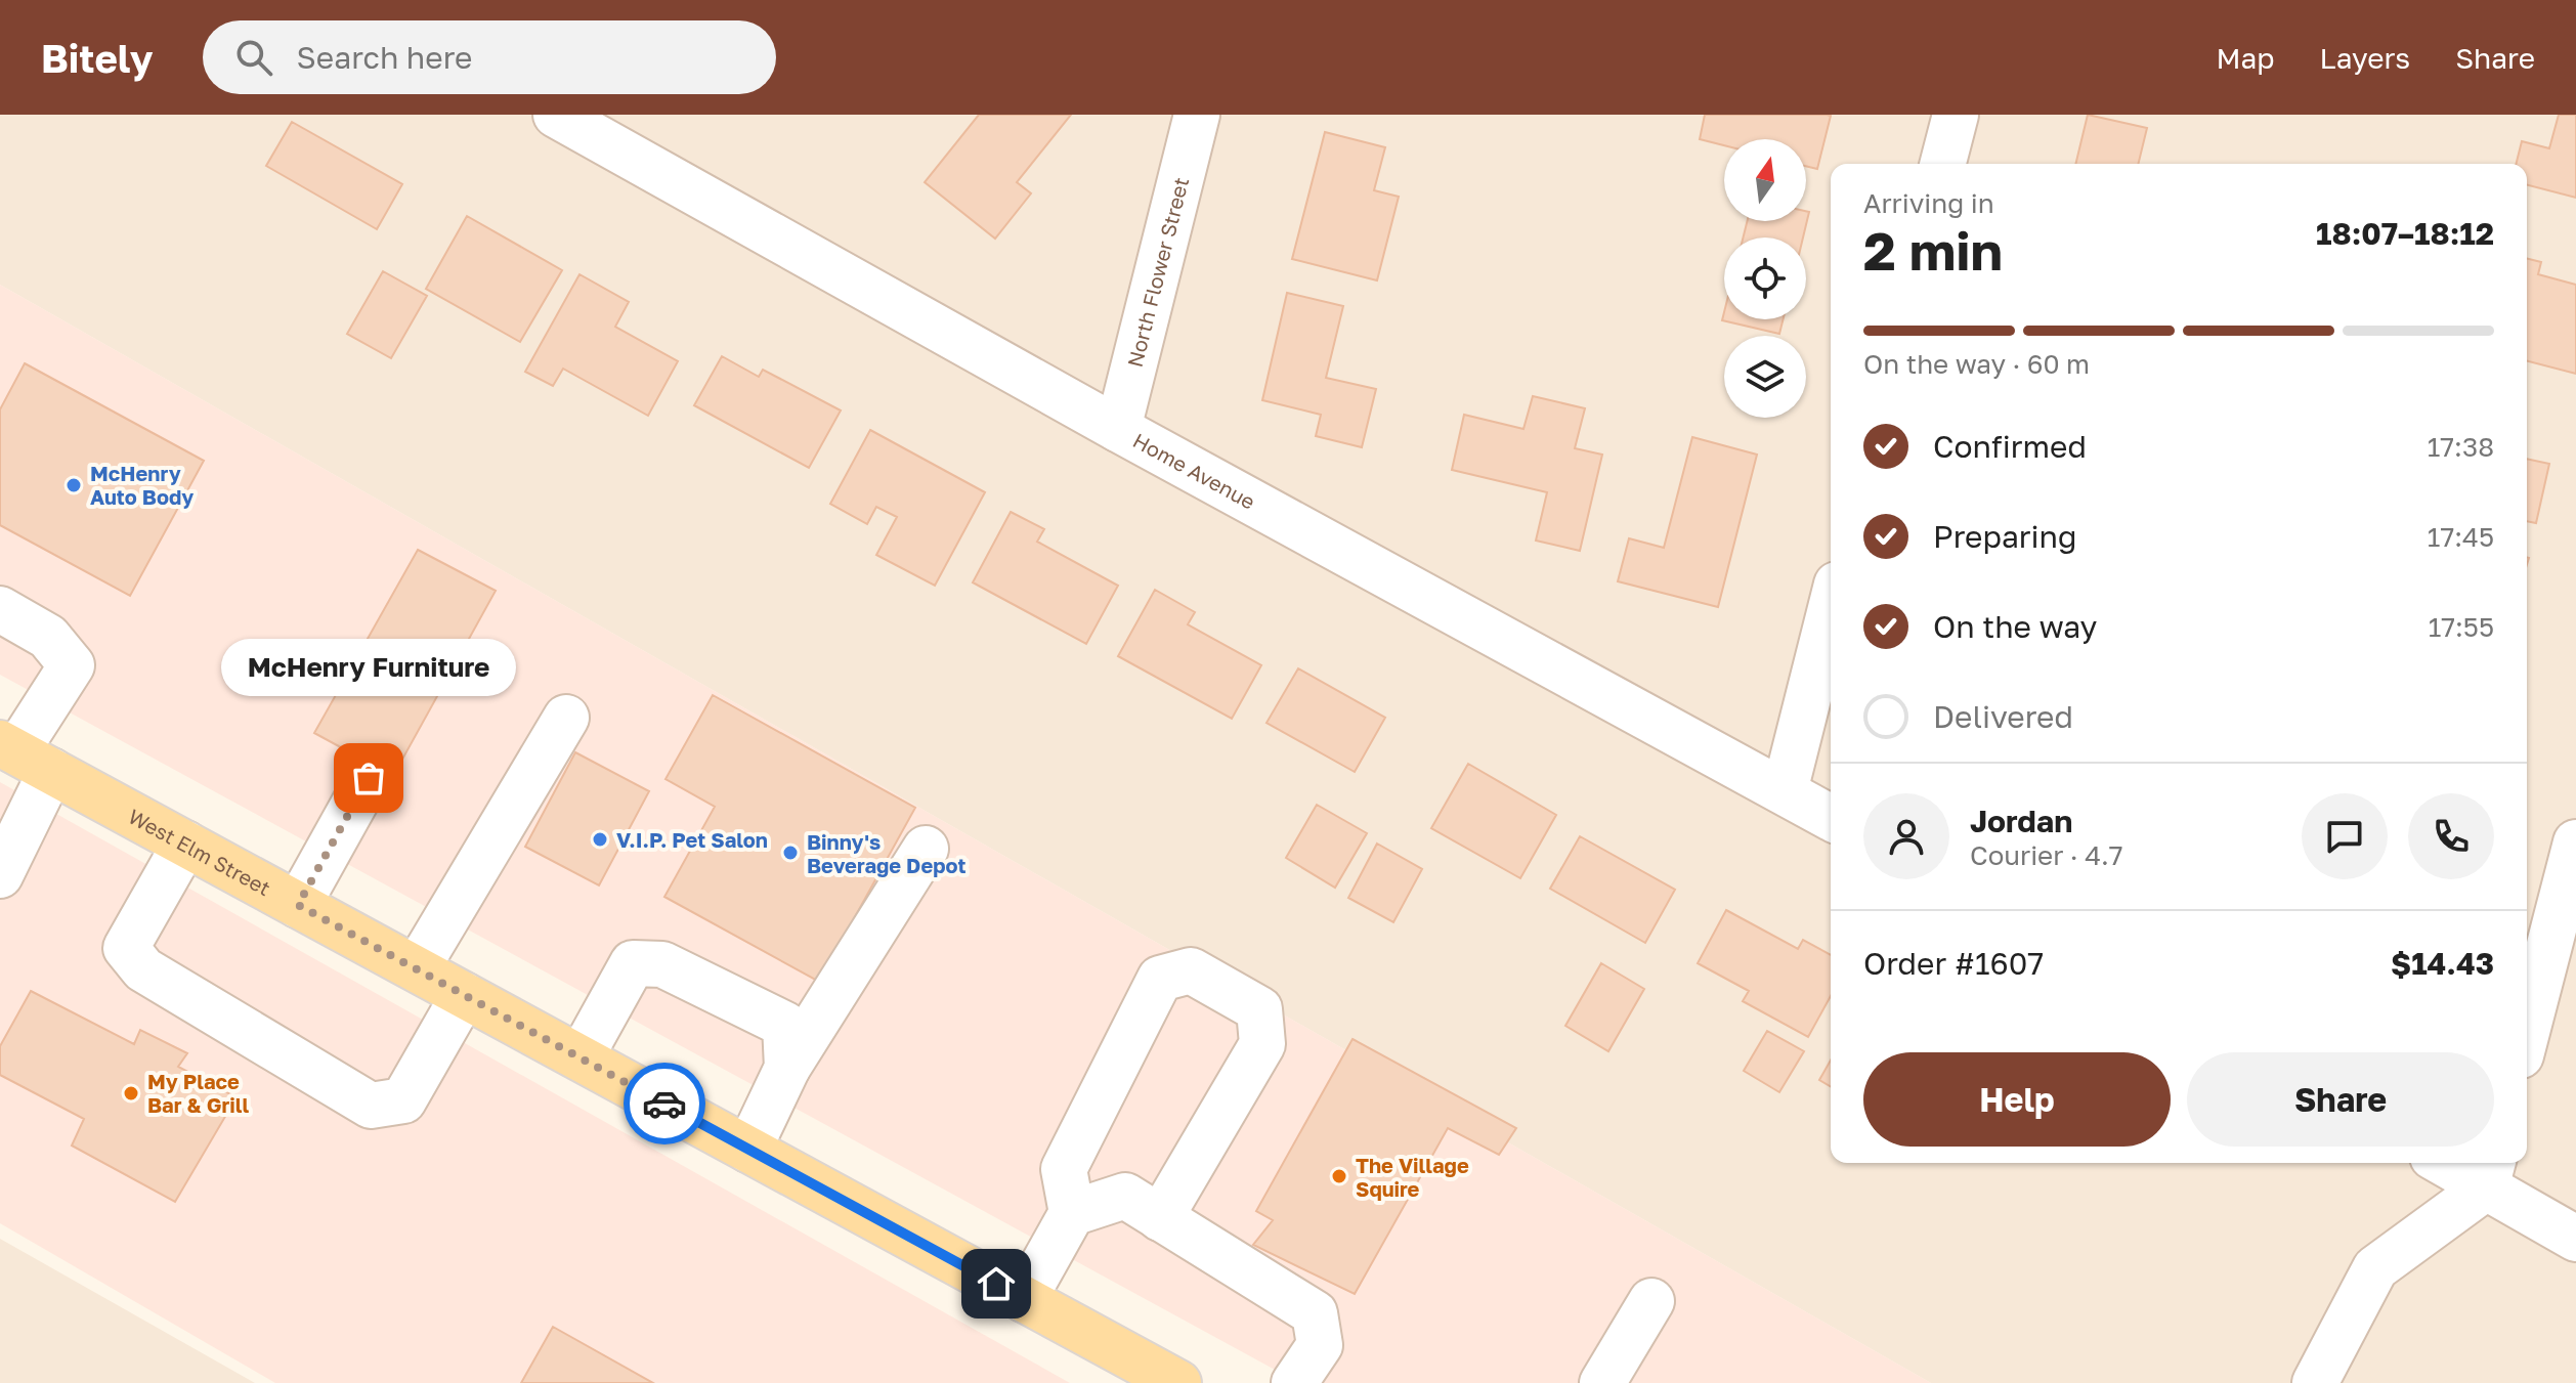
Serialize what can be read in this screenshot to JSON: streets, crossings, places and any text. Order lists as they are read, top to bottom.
{
  "streets": {
    "main road": ["West Elm Street"],
    "street": ["North Flower Street", "Home Avenue"]
  },
  "crossings": [
    ["North Flower Street", "Home Avenue"]
  ],
  "places": [
    "McHenry Auto Body",
    "McHenry Furniture",
    "V.I.P. Pet Salon",
    "Binny's Beverage Depot",
    "My Place Bar & Grill",
    "The Village Squire"
  ],
  "north": "top",
  "page": {
    "header": "Bitely",
    "search": "Search here",
    "nav": ["Map", "Layers", "Share"],
    "heading": ["2 min", "Arriving in", "18:07–18:12"],
    "panel": [
      "Jordan",
      "Courier · 4.7",
      "Order #1607",
      "$14.43"
    ],
    "bar": "On the way · 60 m",
    "list": [
      ["Confirmed", "17:38"],
      ["Preparing", "17:45"],
      ["On the way", "17:55"],
      "Delivered"
    ],
    "bubble": "McHenry Furniture",
    "buttons": ["Help", "Share"]
  }
}
